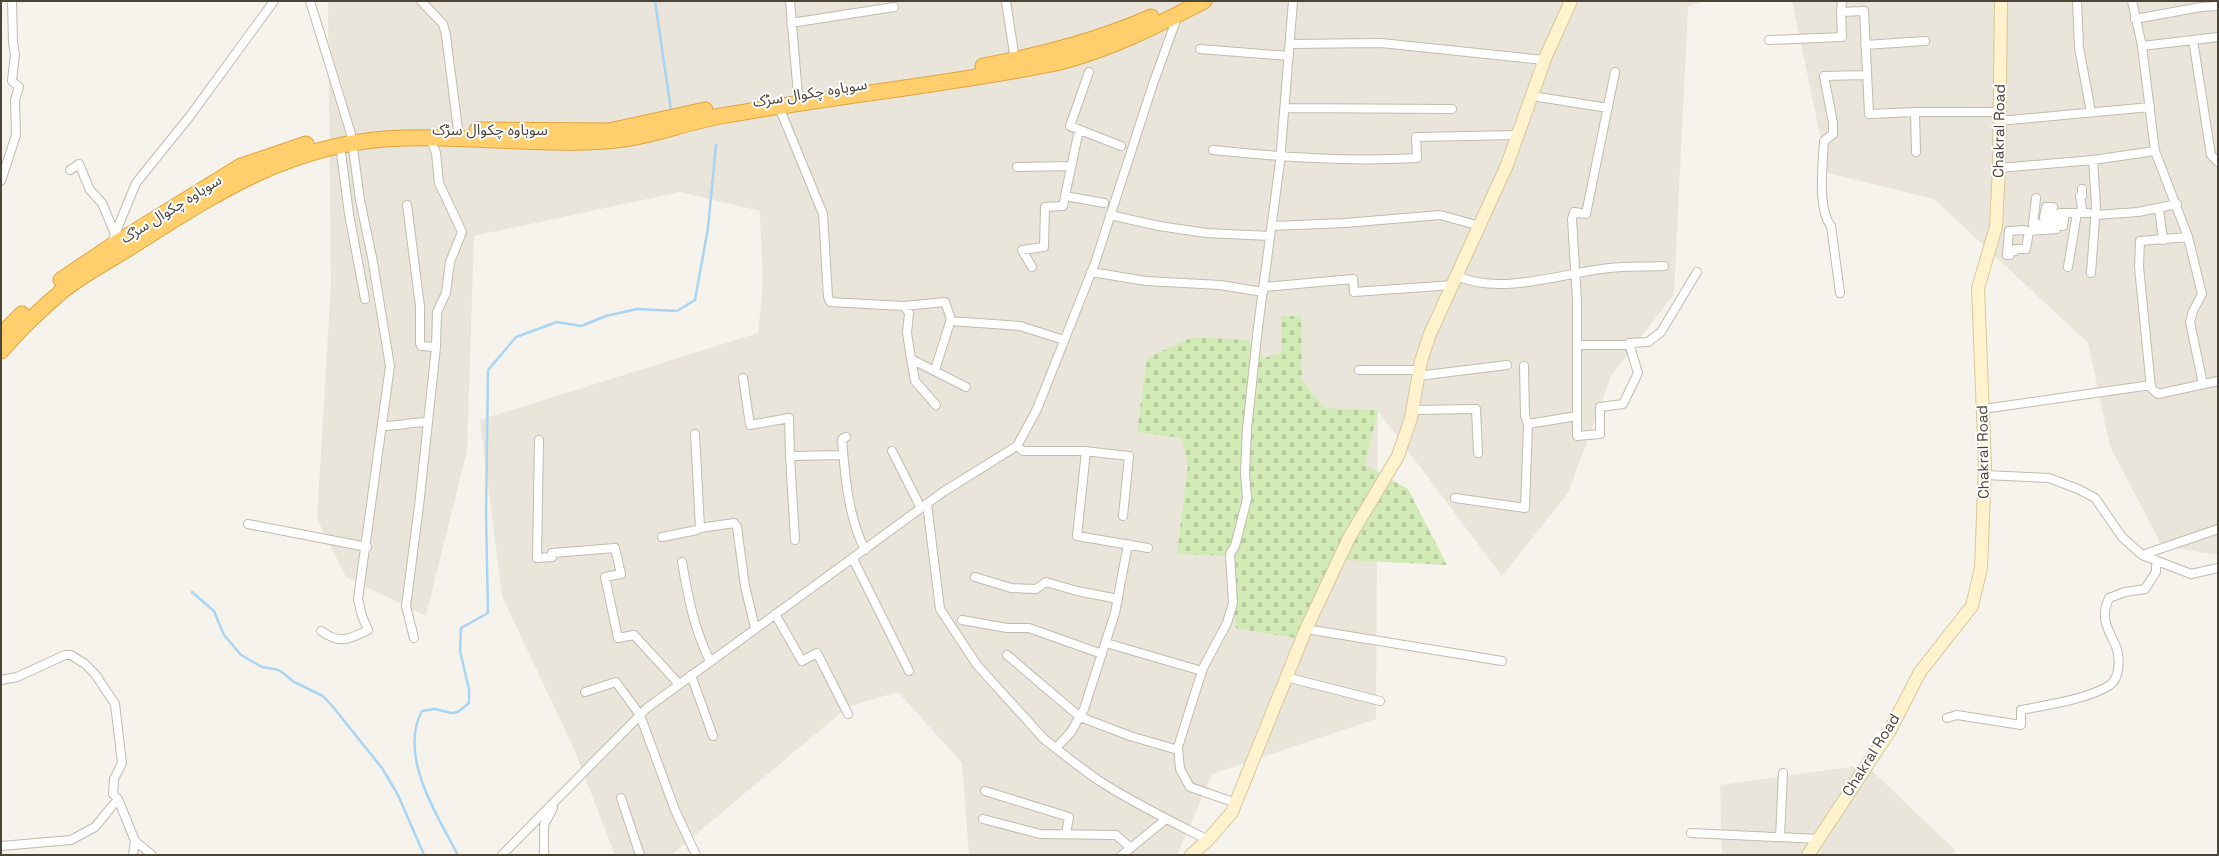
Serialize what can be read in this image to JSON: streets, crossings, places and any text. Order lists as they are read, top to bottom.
{
  "streets": {
    "highway": ["سوہاوہ چکوال سڑک"],
    "street": ["Chakral Road"]
  }
}
